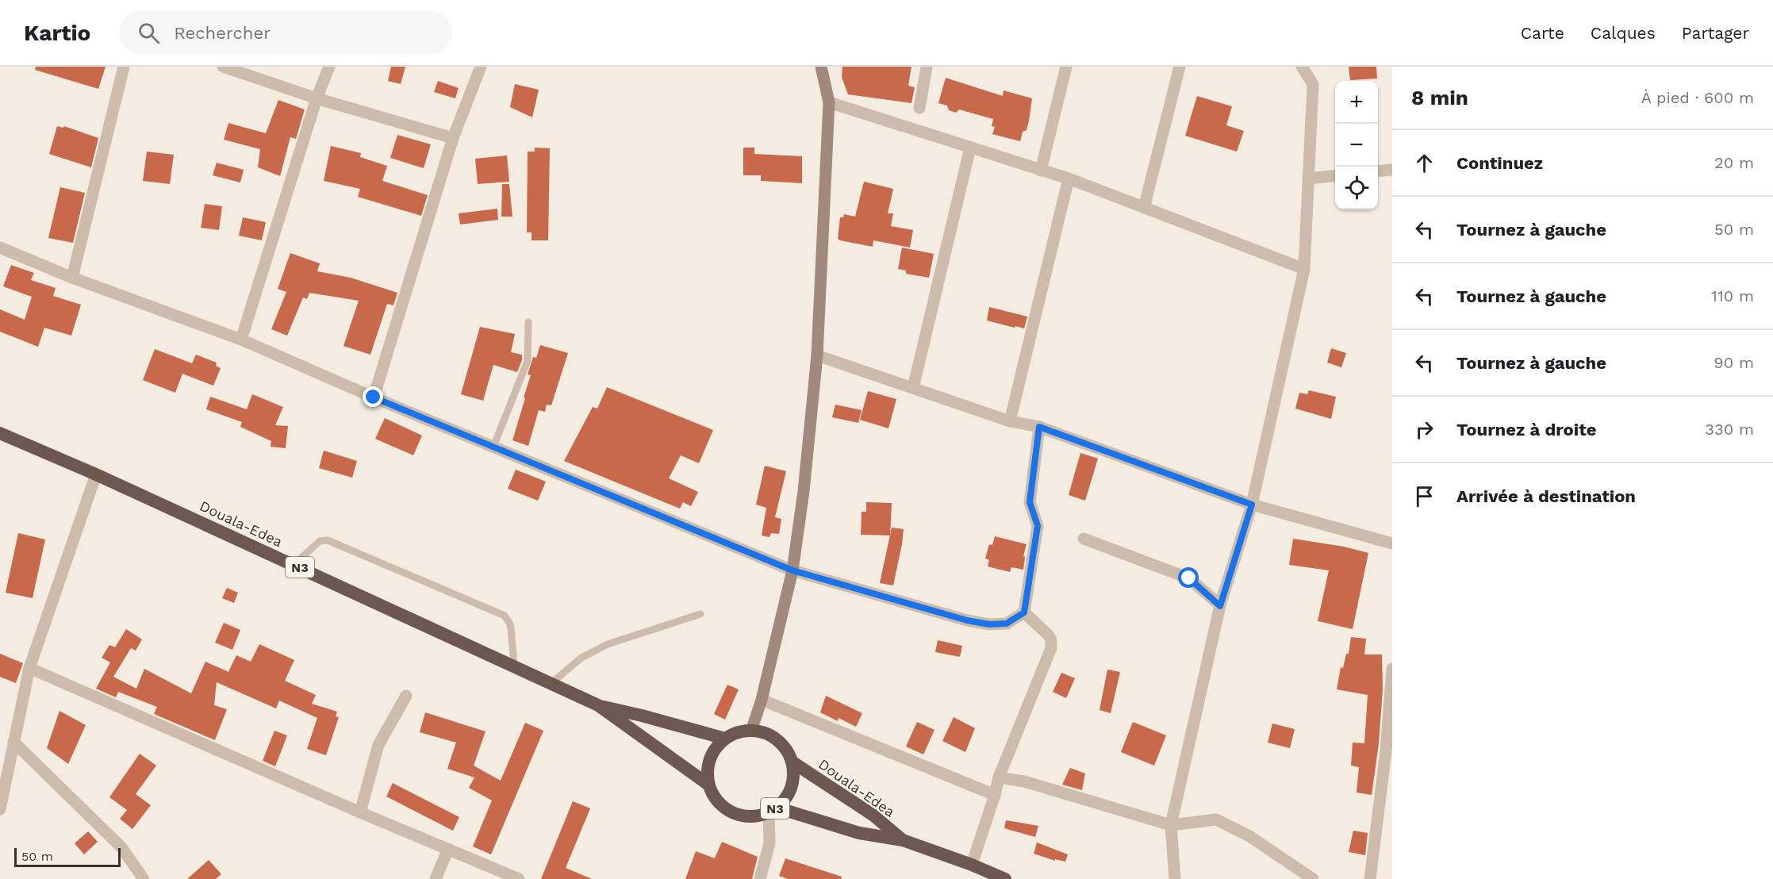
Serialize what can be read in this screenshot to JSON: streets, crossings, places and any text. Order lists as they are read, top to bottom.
{
  "streets": {
    "highway": ["Douala-Edea", "N3"]
  },
  "crossings": [
    ["Douala-Edea", "N3"]
  ],
  "scale_bar": "50 m",
  "page": {
    "header": "Kartio",
    "search": "Rechercher",
    "nav": ["Carte", "Calques", "Partager"],
    "heading": ["8 min", "À pied · 600 m"],
    "map_buttons": ["+", "−"],
    "list": [
      ["Continuez", "20 m"],
      ["Tournez à gauche", "50 m"],
      ["Tournez à gauche", "110 m"],
      ["Tournez à gauche", "90 m"],
      ["Tournez à droite", "330 m"],
      "Arrivée à destination"
    ],
    "scale": "50 m"
  }
}
